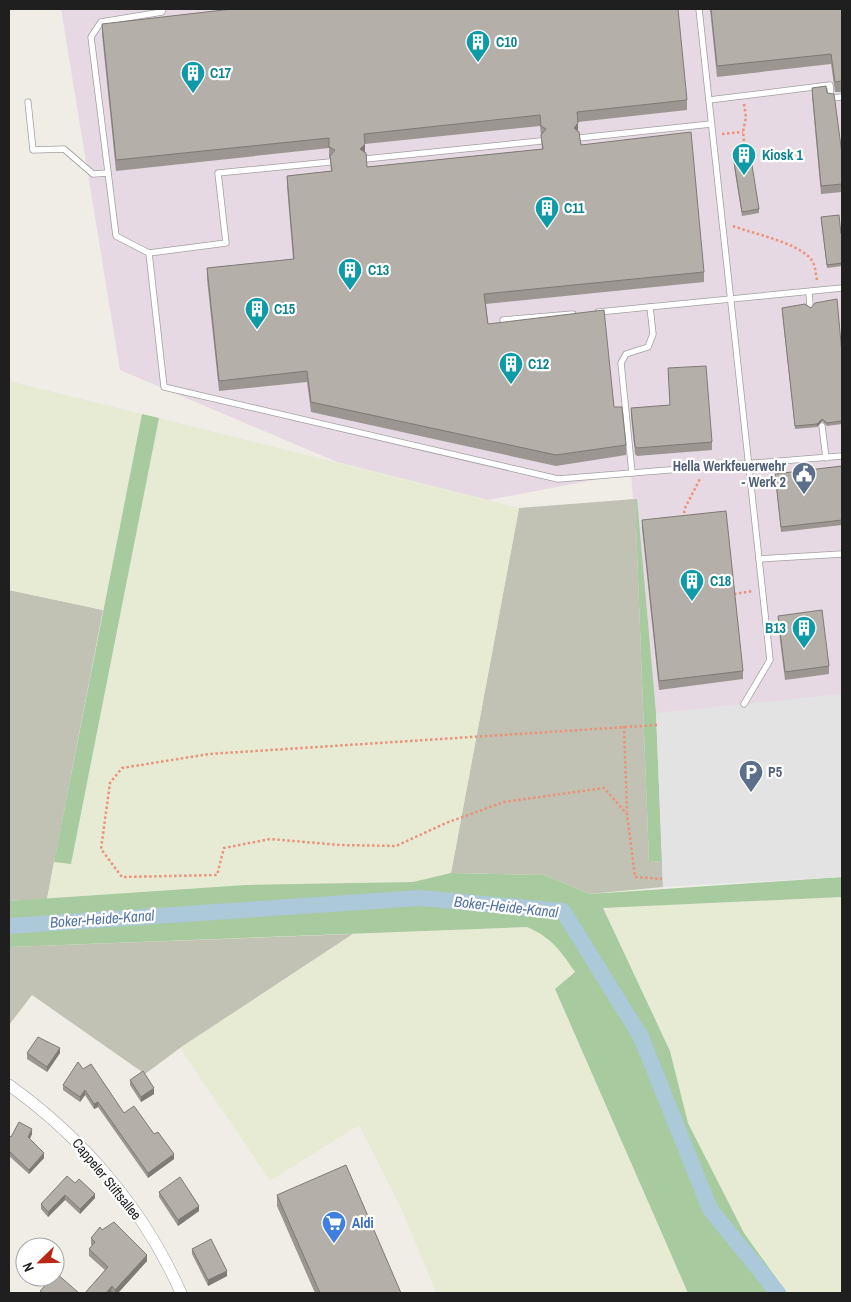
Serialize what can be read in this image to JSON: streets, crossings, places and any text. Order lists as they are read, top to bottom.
{
  "streets": {
    "street": ["Cappeler Stiftsallee"]
  },
  "water": ["Boker-Heide-Kanal"],
  "places": {
    "building": [
      "C10",
      "C17",
      "Kiosk 1",
      "C11",
      "C13",
      "C15",
      "C12",
      "C18",
      "B13"
    ],
    "public building": ["Hella Werkfeuerwehr - Werk 2"],
    "parking": ["P5"],
    "supermarket": ["Aldi"]
  },
  "north": "bottom left"
}
